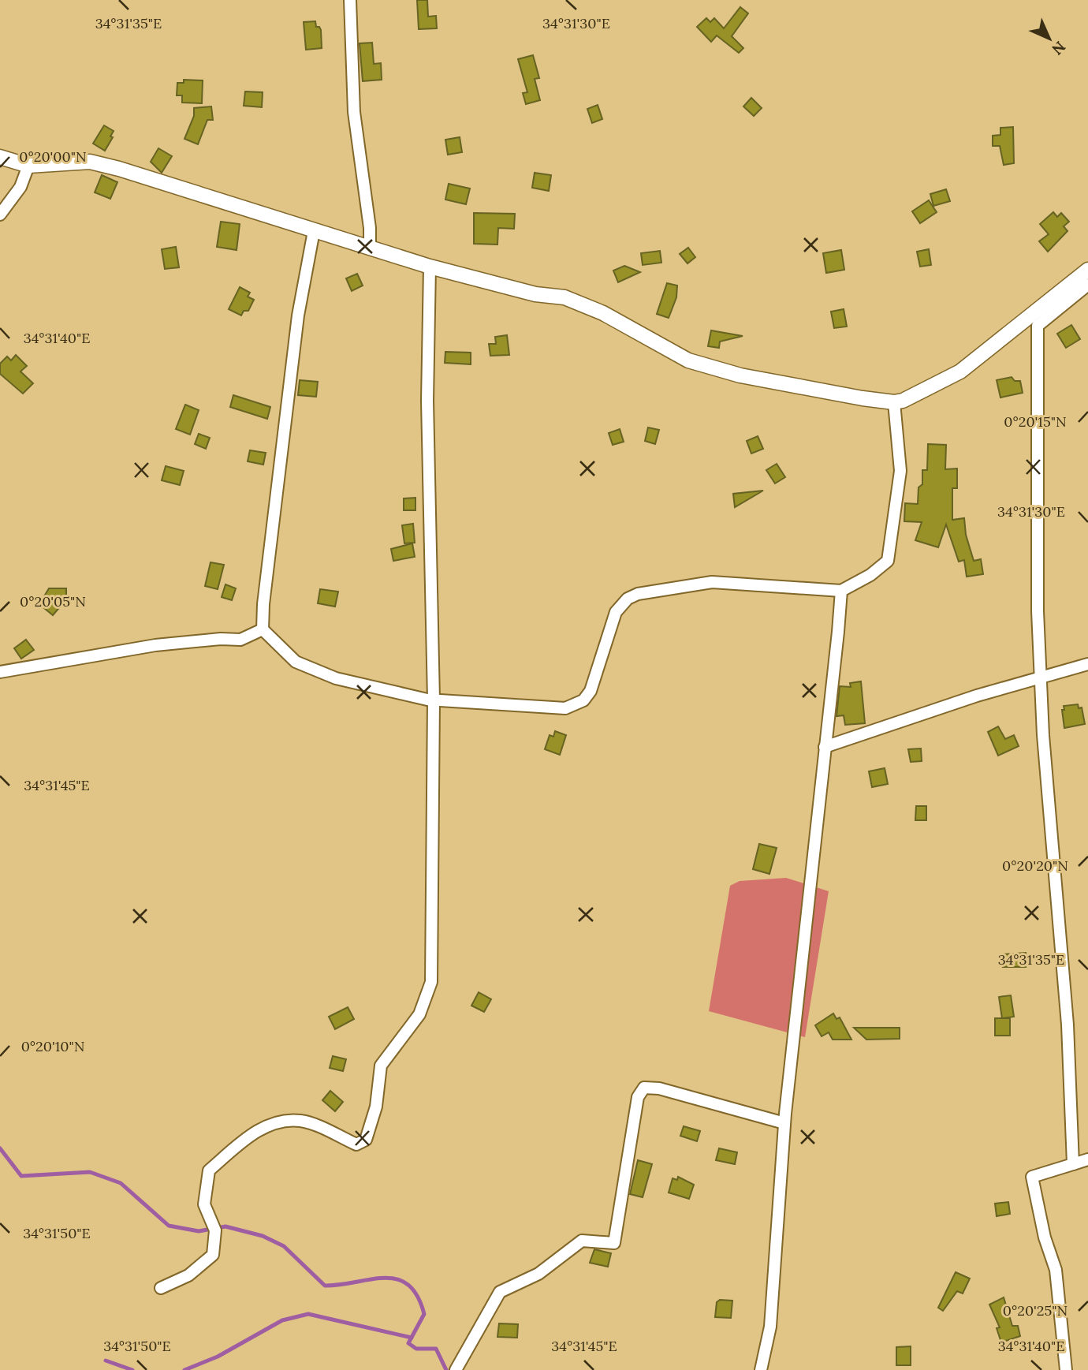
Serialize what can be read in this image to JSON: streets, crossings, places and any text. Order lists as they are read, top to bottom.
{
  "north": "bottom right",
  "coordinates": [
    "34°31'35\"E",
    "34°31'30\"E",
    "0°20'00\"N",
    "34°31'40\"E",
    "0°20'15\"N",
    "0°20'05\"N",
    "34°31'45\"E",
    "0°20'20\"N",
    "0°20'10\"N",
    "34°31'50\"E",
    "0°20'25\"N"
  ]
}
